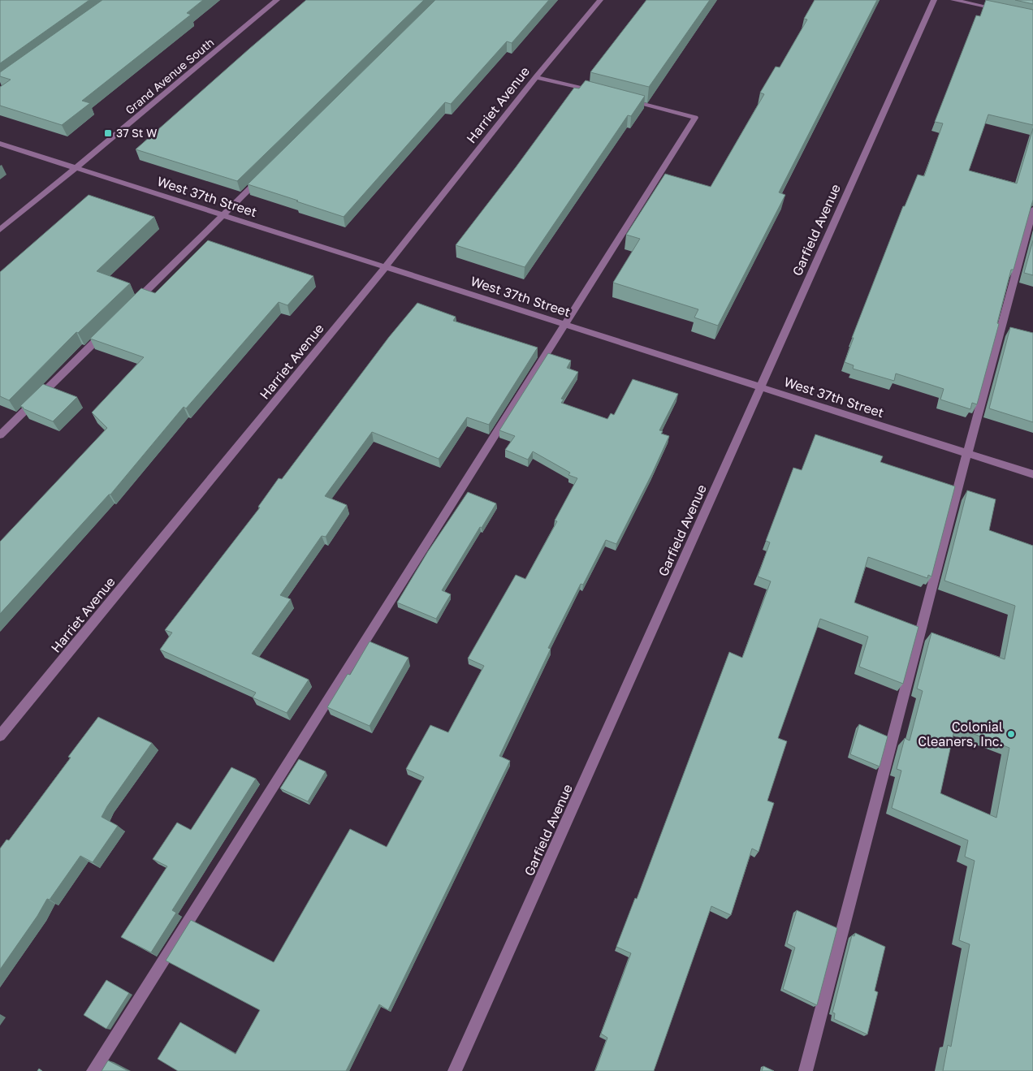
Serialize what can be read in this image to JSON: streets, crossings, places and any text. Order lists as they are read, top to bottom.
{
  "streets": {
    "street": [
      "Grand Avenue South",
      "Harriet Avenue",
      "West 37th Street",
      "Garfield Avenue"
    ]
  },
  "crossings": [
    ["Grand Avenue South", "West 37th Street"],
    ["Harriet Avenue", "West 37th Street"],
    ["West 37th Street", "Garfield Avenue"]
  ],
  "places": {
    "transit": ["37 St W"],
    "other": ["Colonial Cleaners, Inc."]
  }
}
